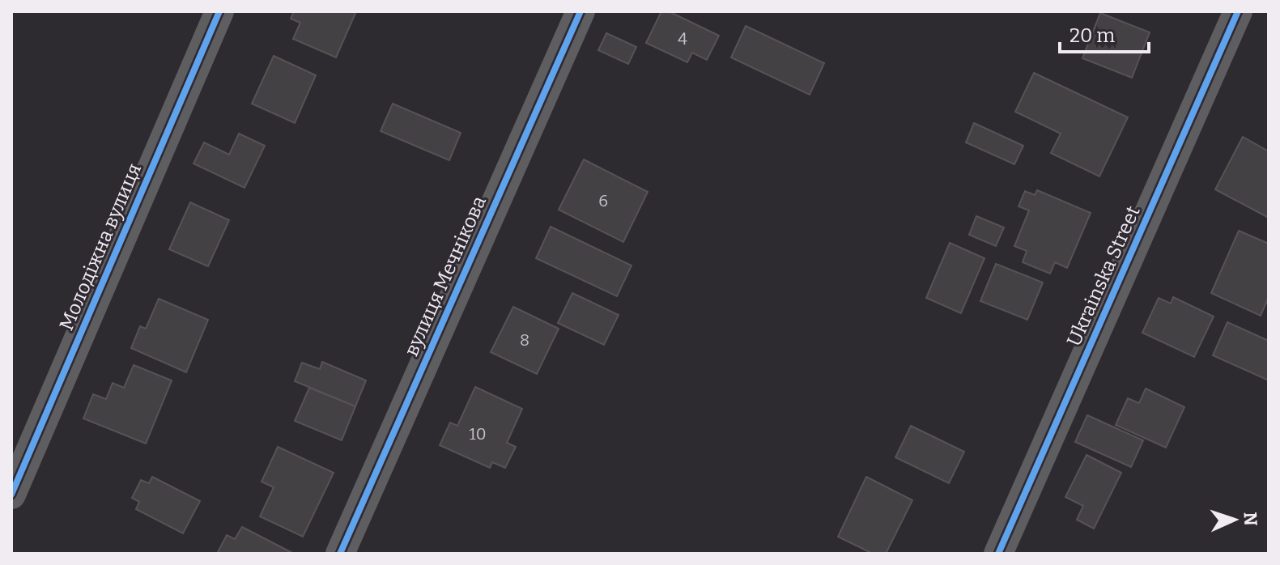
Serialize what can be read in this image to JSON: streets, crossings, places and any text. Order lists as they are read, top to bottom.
{
  "streets": {
    "street": ["Молодіжна вулиця", "вулиця Мечнікова", "Ukrainska Street"]
  },
  "house_numbers": [
    "4",
    "6",
    "8",
    "10"
  ],
  "scale_bar": "20 m",
  "north": "right"
}
